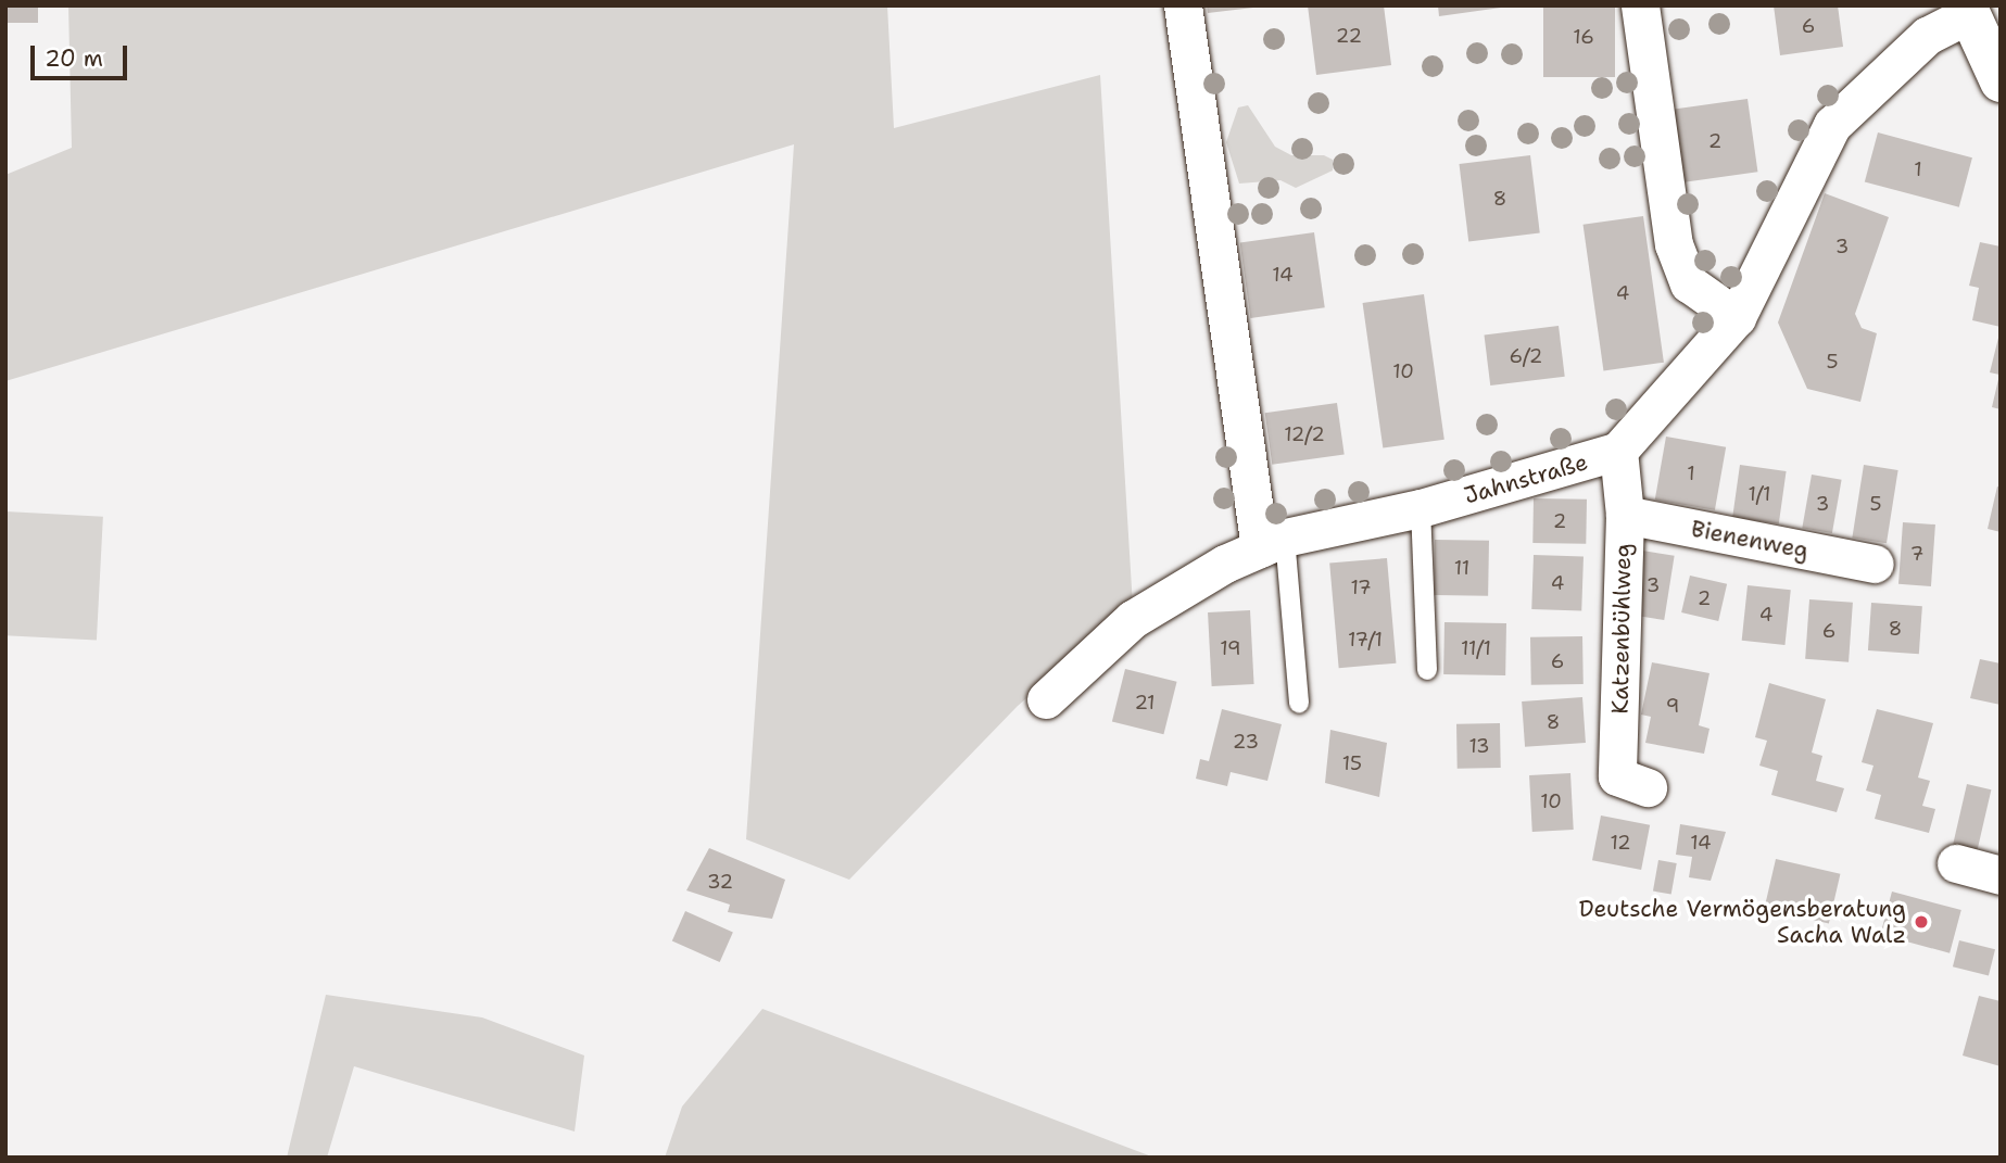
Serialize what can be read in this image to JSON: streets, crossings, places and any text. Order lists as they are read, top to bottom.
{
  "streets": {
    "street": ["Jahnstraße", "Bienenweg", "Katzenbühlweg"]
  },
  "crossings": [
    ["Jahnstraße", "Katzenbühlweg"],
    ["Bienenweg", "Katzenbühlweg"]
  ],
  "places": ["Deutsche Vermögensberatung Sacha Walz"],
  "house_numbers": [
    "6",
    "22",
    "16",
    "2",
    "1",
    "8",
    "3",
    "14",
    "4",
    "6/2",
    "5",
    "10",
    "12/2",
    "1",
    "1/1",
    "3",
    "5",
    "2",
    "7",
    "11",
    "4",
    "3",
    "17",
    "2",
    "4",
    "8",
    "6",
    "17/1",
    "19",
    "11/1",
    "6",
    "21",
    "9",
    "8",
    "23",
    "13",
    "15",
    "10",
    "12",
    "14",
    "32"
  ],
  "scale_bar": "20 m"
}
